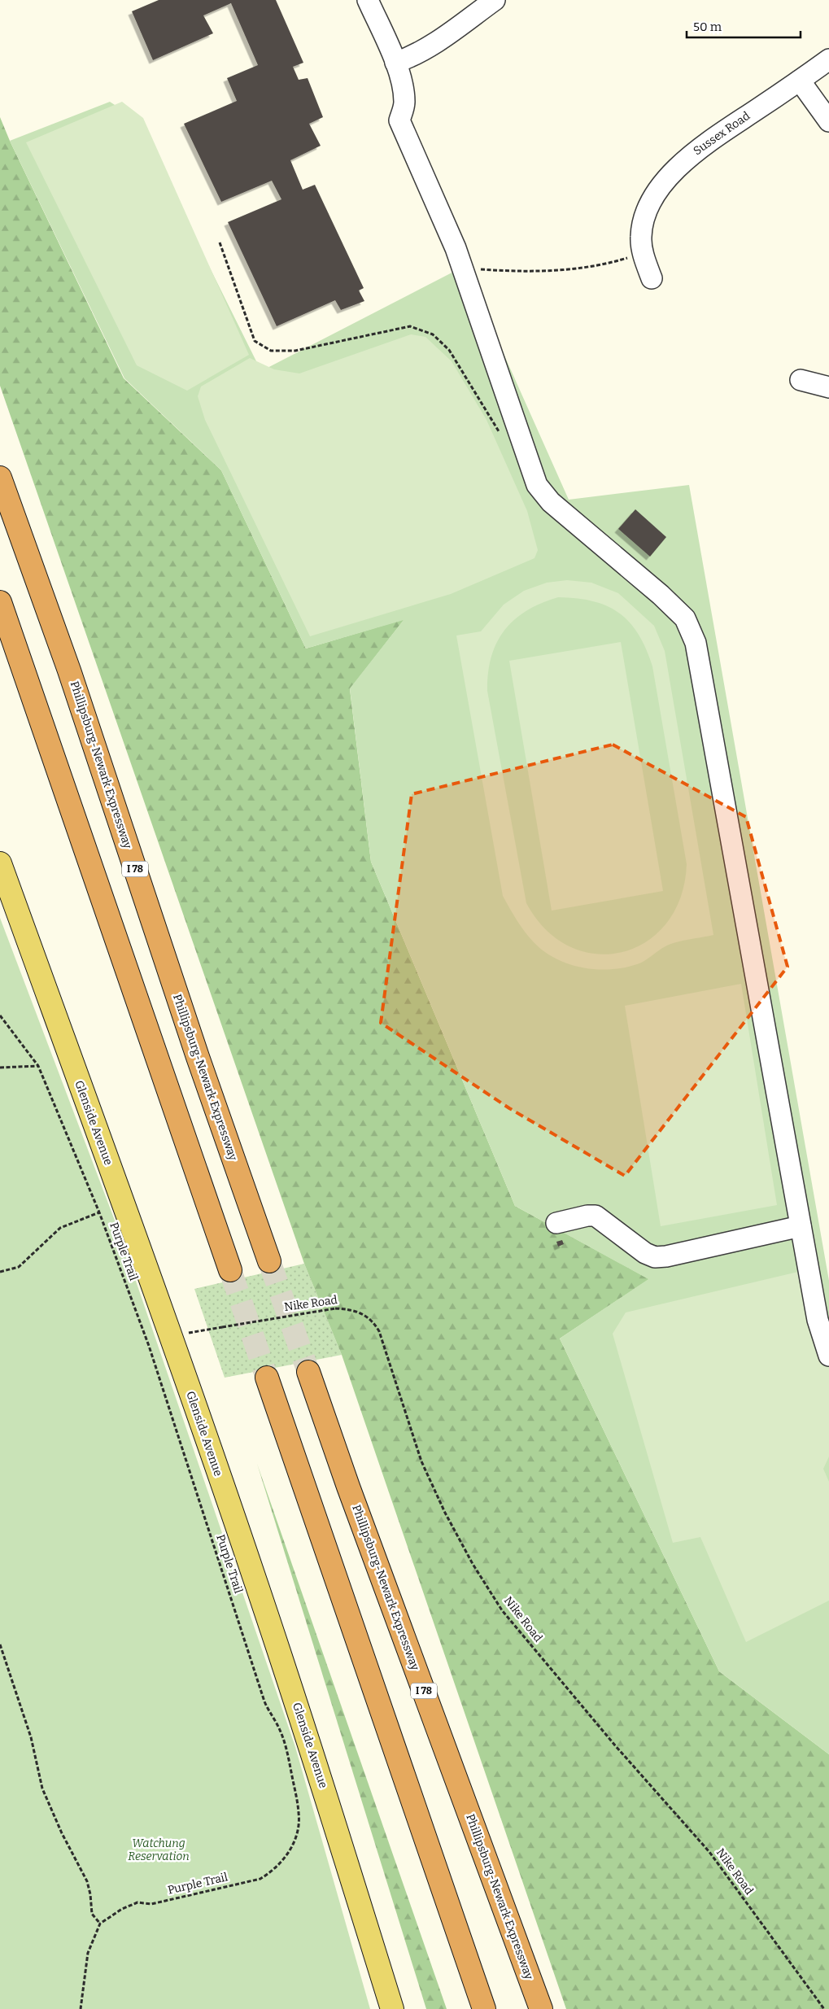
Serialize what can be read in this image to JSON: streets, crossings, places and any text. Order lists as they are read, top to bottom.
{
  "streets": {
    "highway": ["Phillipsburg-Newark Expressway", "I 78"],
    "main road": ["Glenside Avenue"],
    "street": ["Sussex Road"],
    "path": ["Purple Trail", "Nike Road"]
  },
  "crossings": [
    ["Glenside Avenue", "Nike Road"]
  ],
  "parks": ["Watchung Reservation"],
  "scale_bar": "50 m"
}
